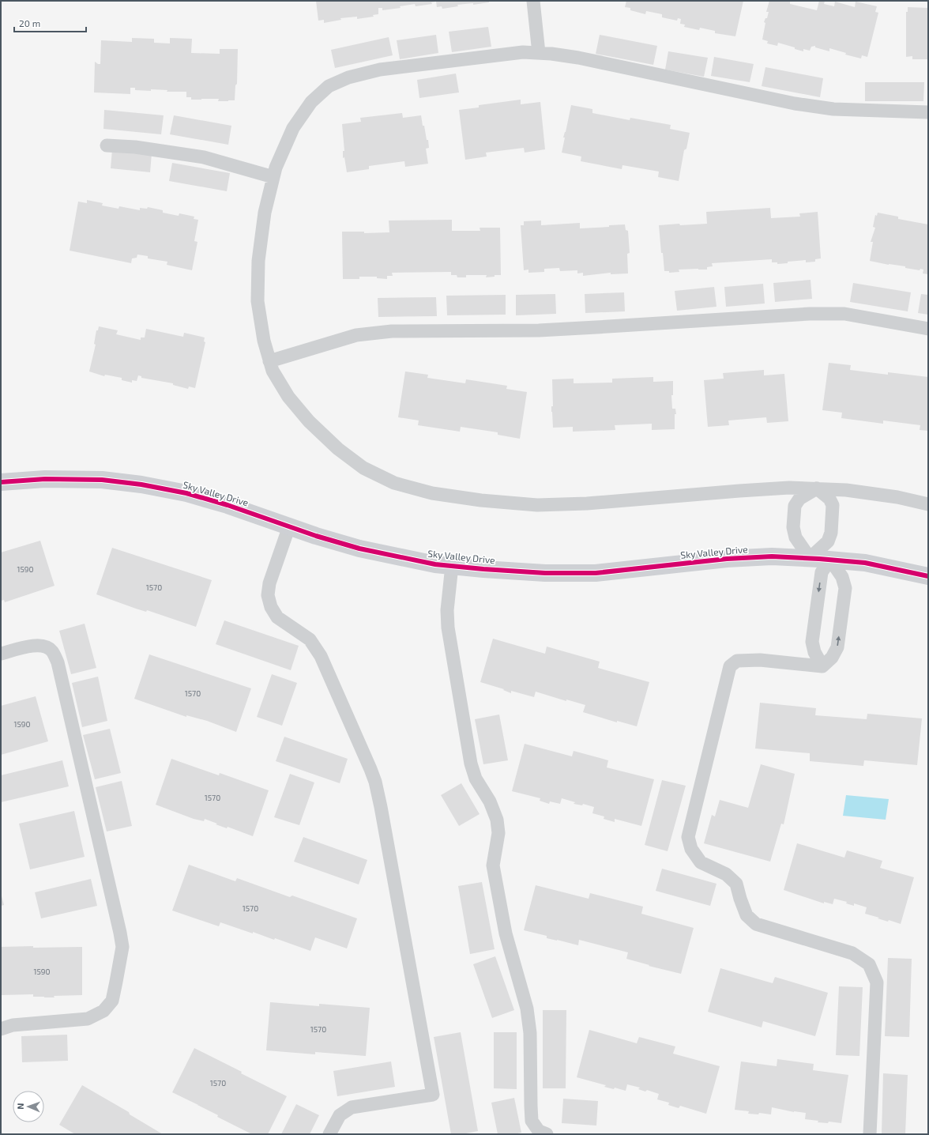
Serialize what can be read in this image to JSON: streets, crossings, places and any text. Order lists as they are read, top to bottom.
{
  "streets": {
    "street": ["Sky Valley Drive"]
  },
  "house_numbers": [
    "1590",
    "1570",
    "1570",
    "1590",
    "1570",
    "1570",
    "1590",
    "1570",
    "1570"
  ],
  "scale_bar": "20 m",
  "north": "left"
}
